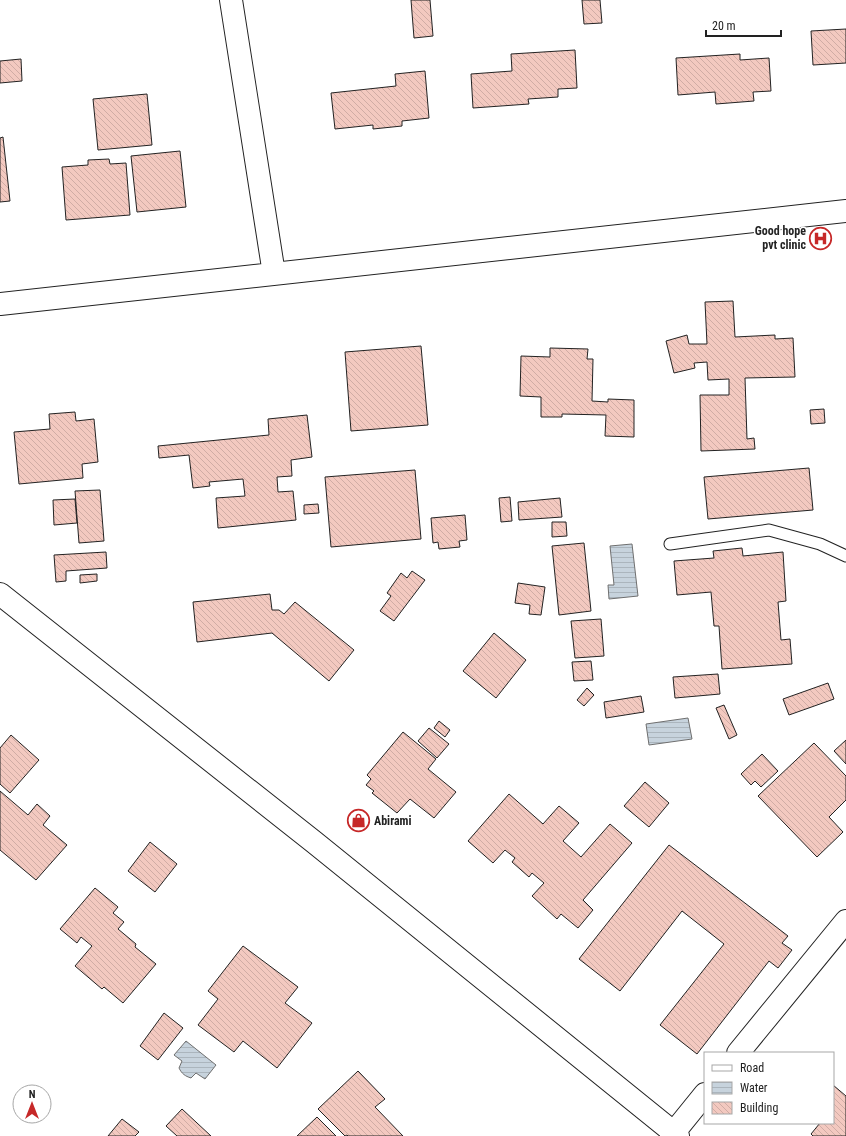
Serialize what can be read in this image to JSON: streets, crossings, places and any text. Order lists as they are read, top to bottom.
{
  "places": {
    "hospital": ["Good hope pvt clinic"],
    "shop": ["Abirami"]
  },
  "legend": ["Road", "Water", "Building"],
  "scale_bar": "20 m",
  "north": "top"
}
